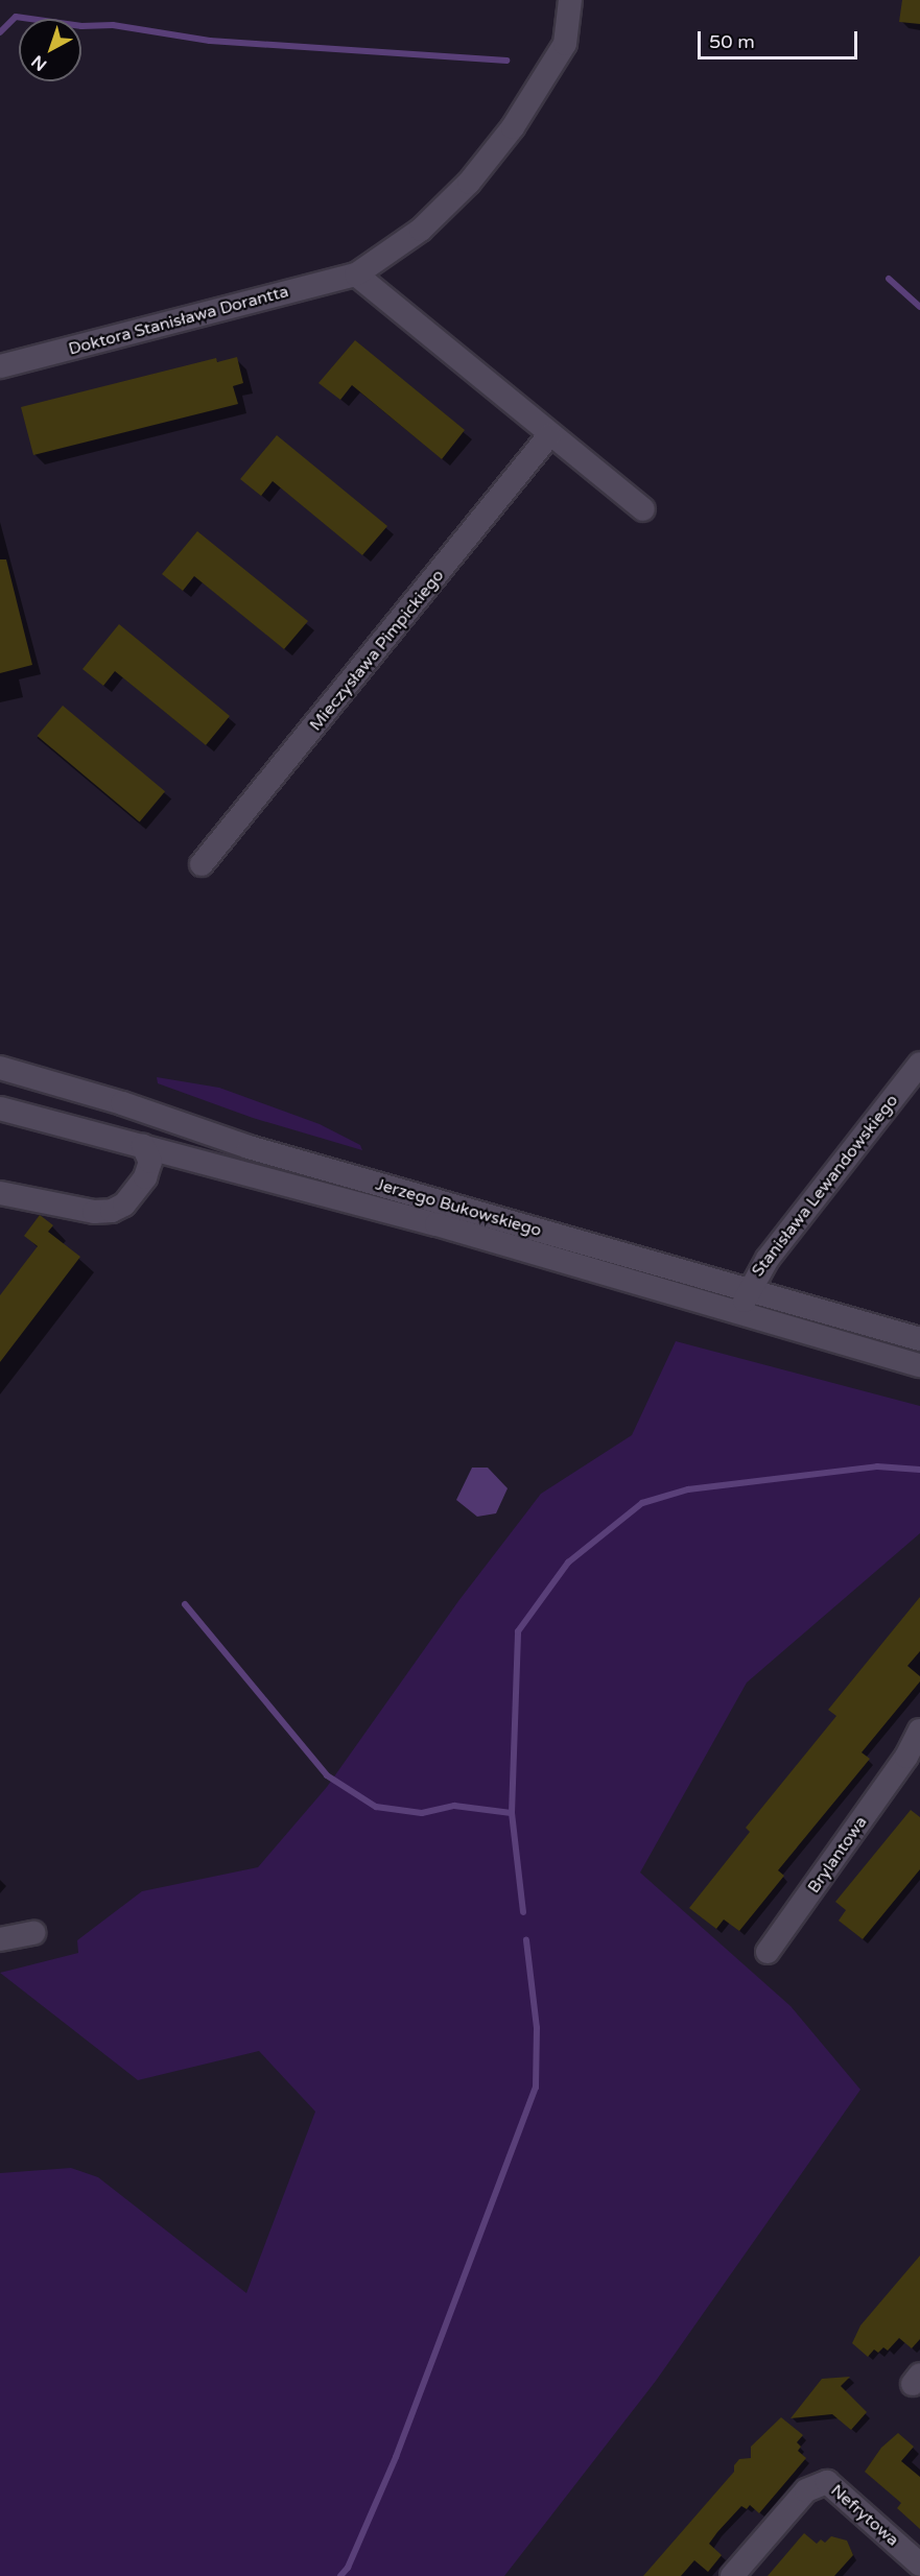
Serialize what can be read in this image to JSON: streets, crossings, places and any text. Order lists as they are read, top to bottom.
{
  "streets": {
    "street": [
      "Doktora Stanisława Dorantta",
      "Mieczysława Pimpickiego",
      "Stanisława Lewandowskiego",
      "Jerzego Bukowskiego",
      "Brylantowa",
      "Nefrytowa"
    ]
  },
  "crossings": [
    ["Stanisława Lewandowskiego", "Jerzego Bukowskiego"]
  ],
  "scale_bar": "50 m",
  "north": "bottom left"
}
